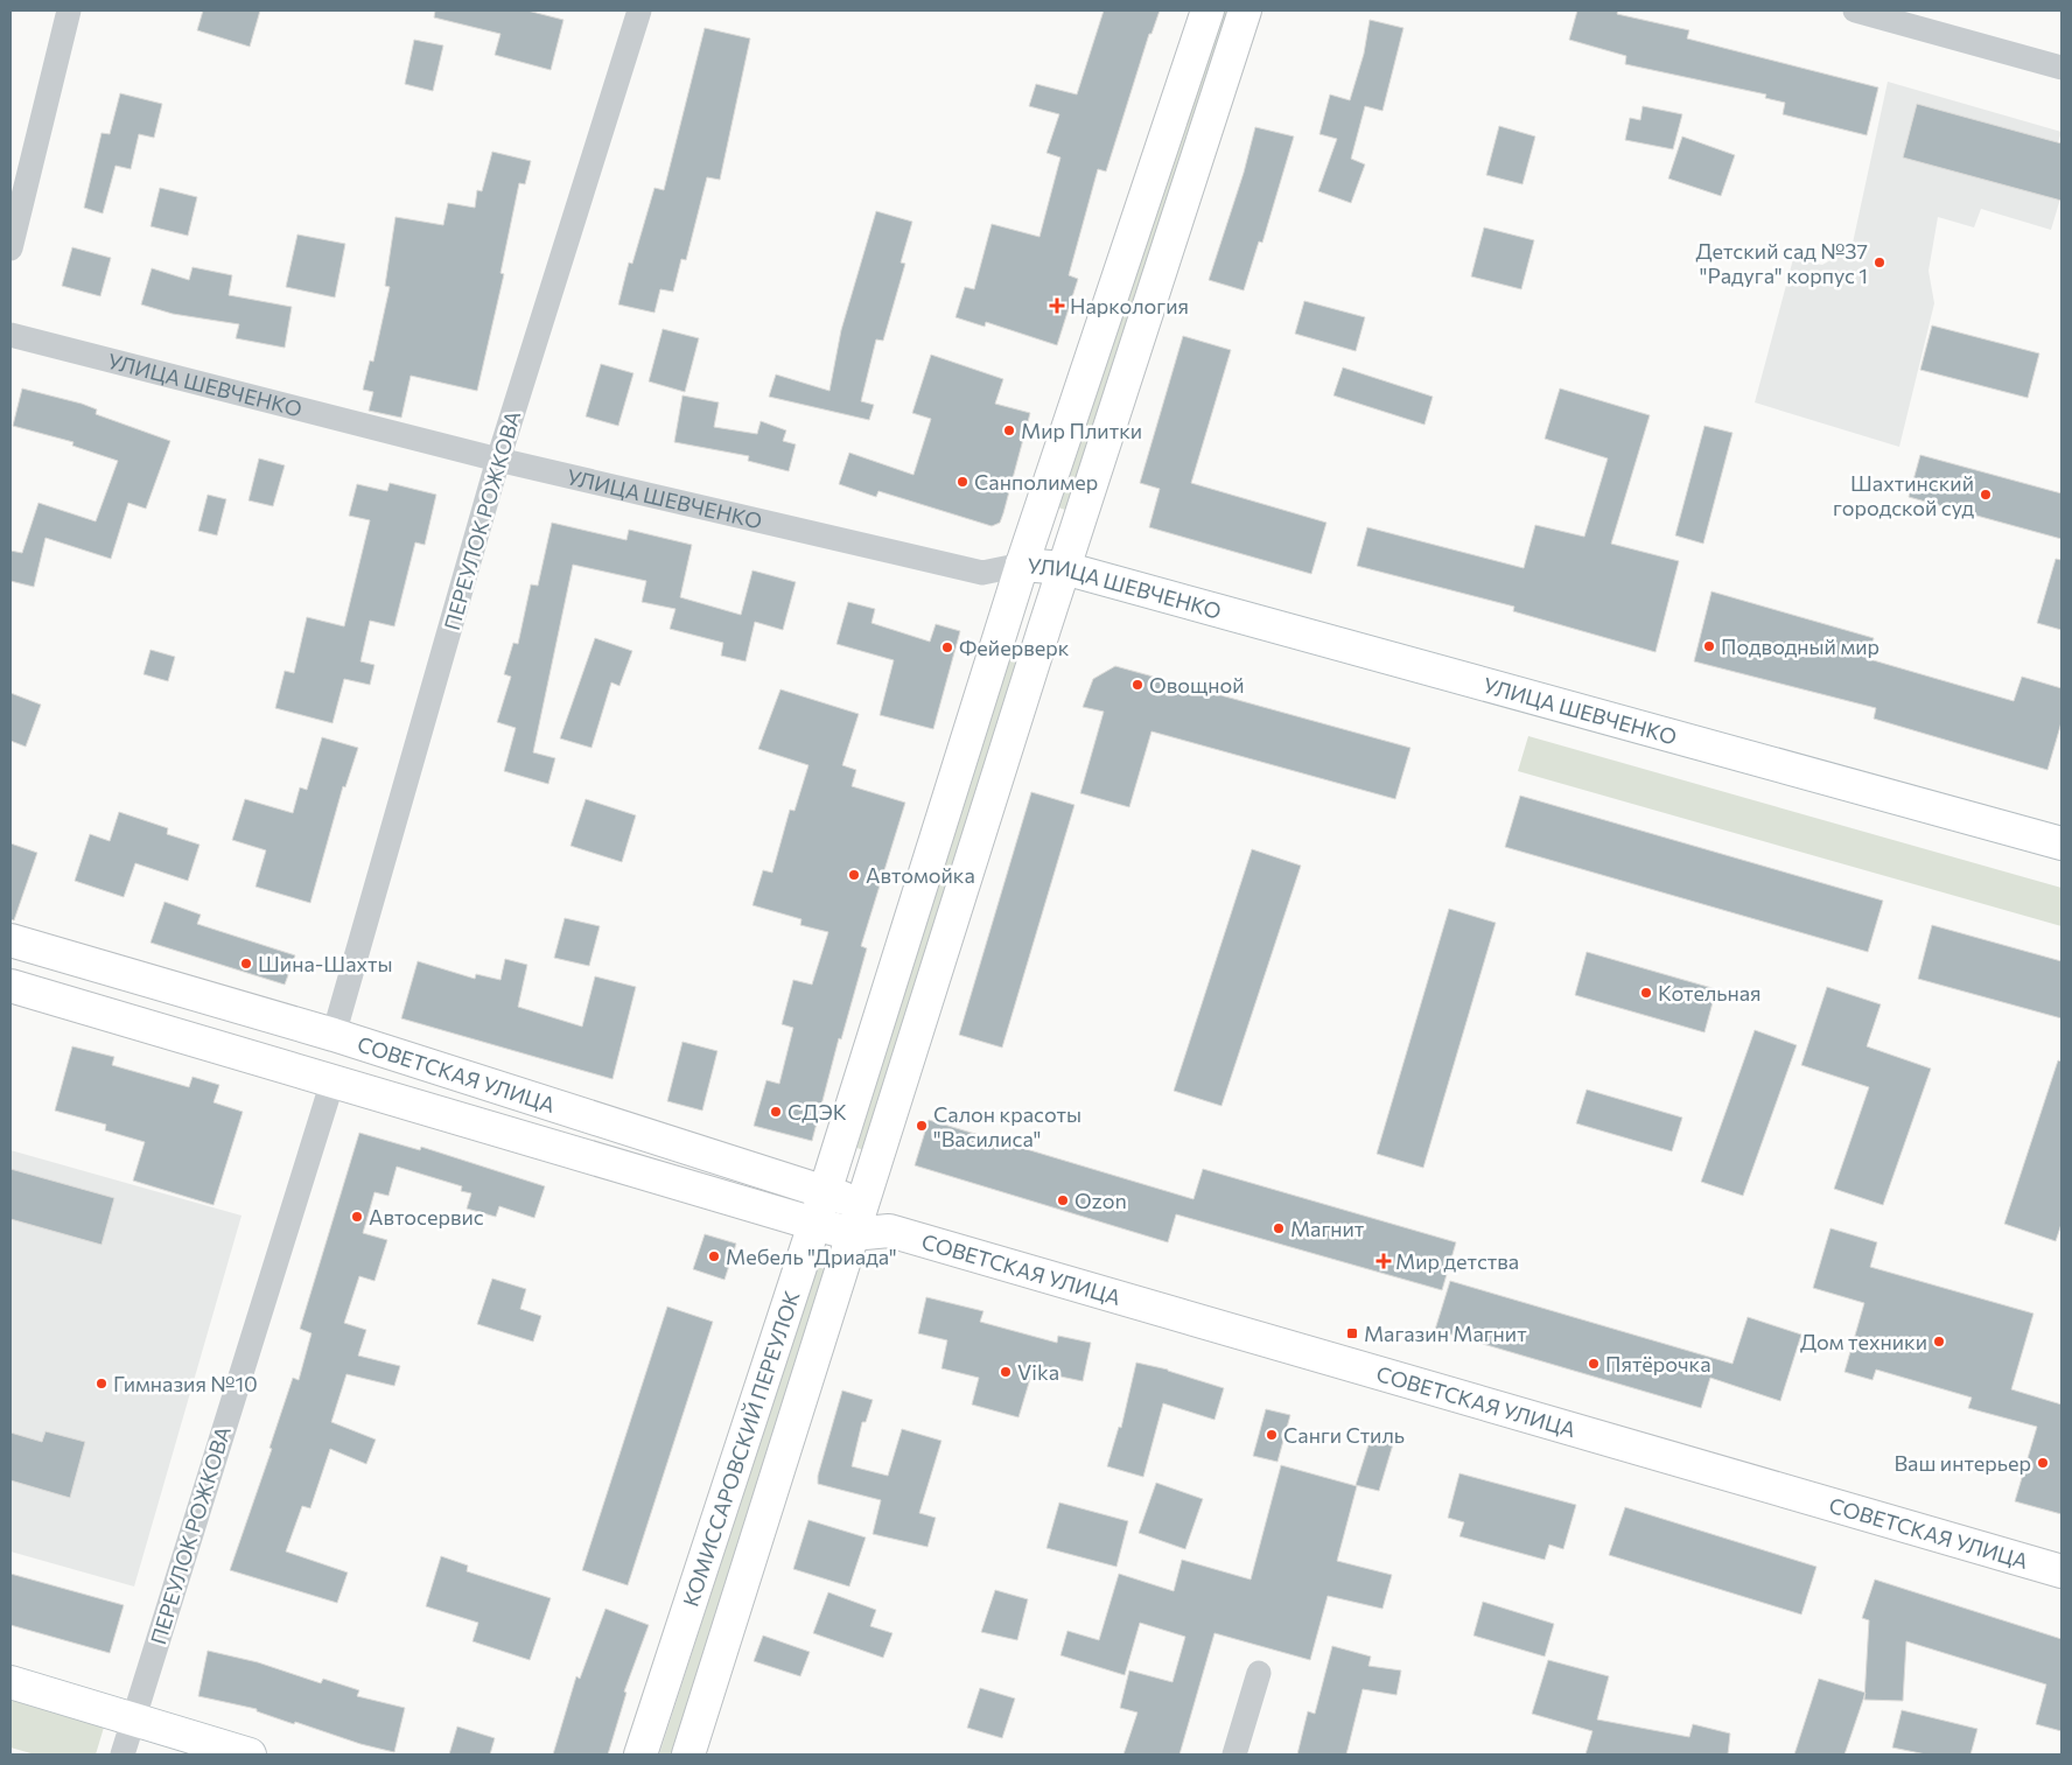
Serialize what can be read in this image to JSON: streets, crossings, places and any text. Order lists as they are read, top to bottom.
{
  "streets": {
    "main road": ["УЛИЦА ШЕВЧЕНКО", "СОВЕТСКАЯ УЛИЦА", "КОМИССАРОВСКИЙ ПЕРЕУЛОК"],
    "street": ["ПЕРЕУЛОК РОЖКОВА"]
  },
  "crossings": [
    ["УЛИЦА ШЕВЧЕНКО", "ПЕРЕУЛОК РОЖКОВА"],
    ["УЛИЦА ШЕВЧЕНКО", "КОМИССАРОВСКИЙ ПЕРЕУЛОК"],
    ["ПЕРЕУЛОК РОЖКОВА", "СОВЕТСКАЯ УЛИЦА"],
    ["СОВЕТСКАЯ УЛИЦА", "КОМИССАРОВСКИЙ ПЕРЕУЛОК"]
  ],
  "places": {
    "other": [
      "Детский сад №37 \"Радуга\" корпус 1",
      "Мир Плитки",
      "Санполимер",
      "Шахтинский городской суд",
      "Подводный мир",
      "Фейерверк",
      "Овощной",
      "Автомойка",
      "Шина-Шахты",
      "Котельная",
      "СДЭК",
      "Салон красоты \"Василиса\"",
      "Ozon",
      "Автосервис",
      "Магнит",
      "Мебель \"Дриада\"",
      "Дом техники",
      "Пятёрочка",
      "Vika",
      "Гимназия №10",
      "Санги Стиль",
      "Ваш интерьер"
    ],
    "health": ["Наркология", "Мир детства"],
    "transit": ["Магазин Магнит"]
  }
}
